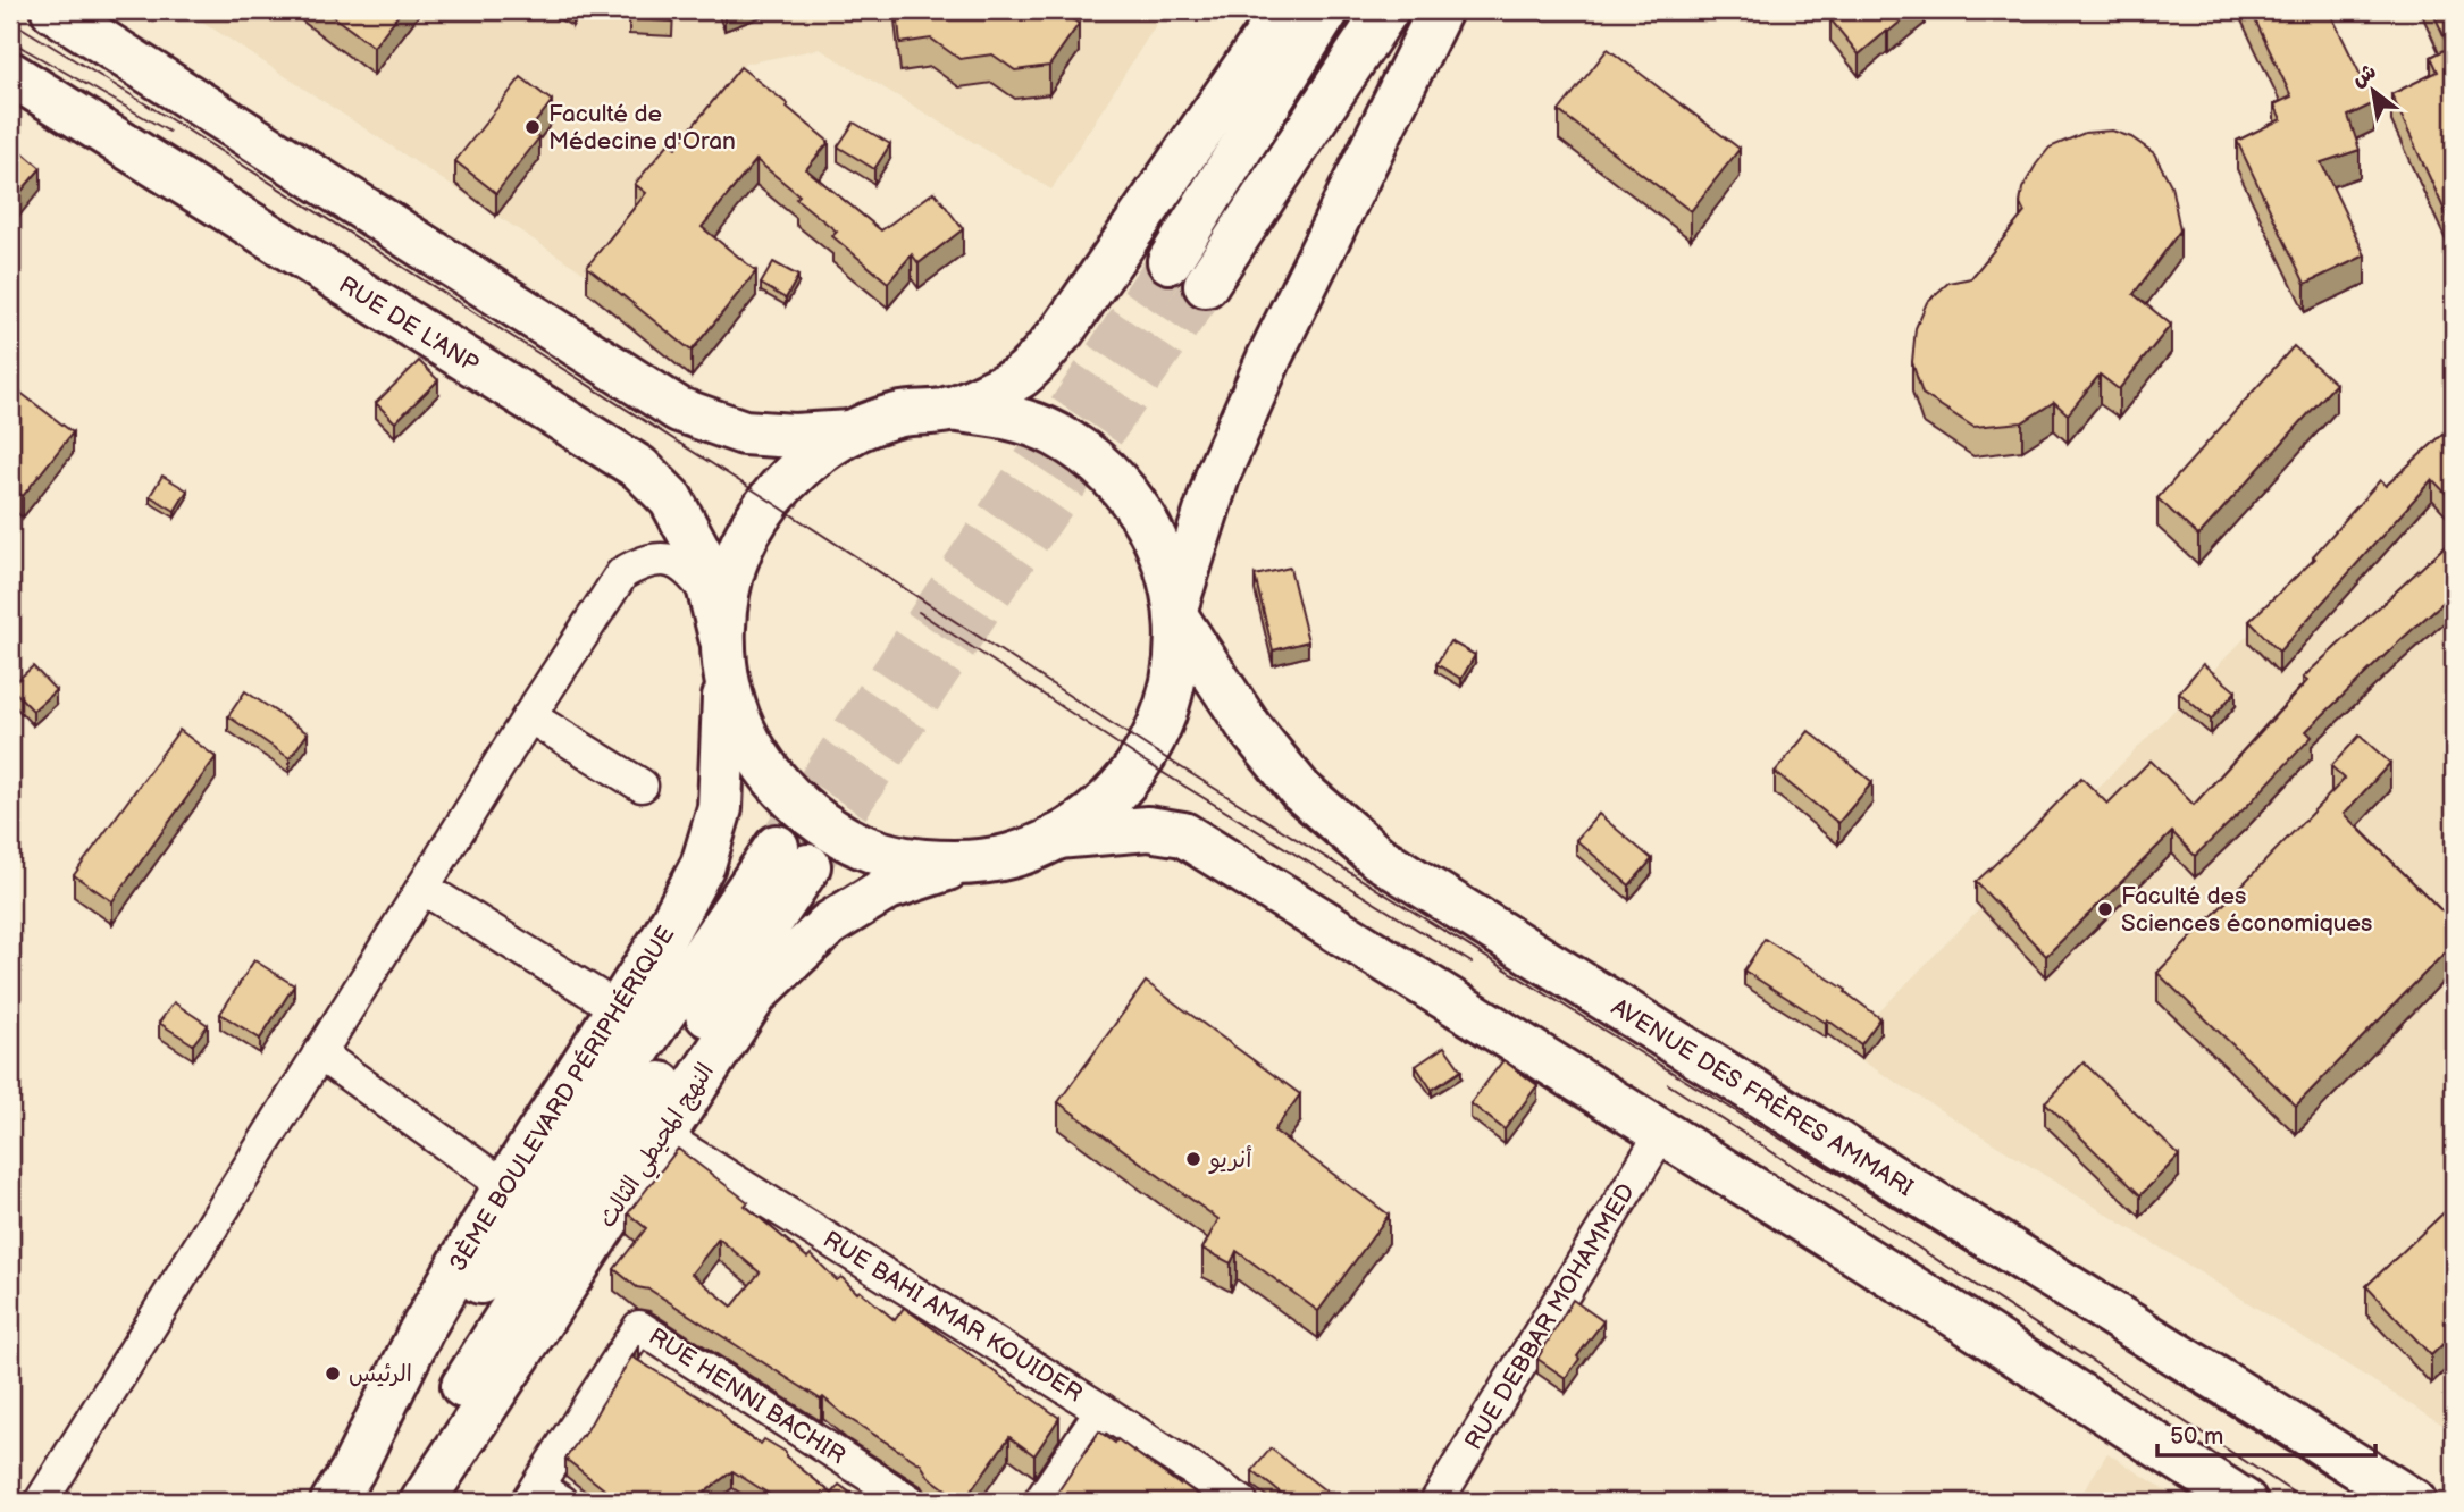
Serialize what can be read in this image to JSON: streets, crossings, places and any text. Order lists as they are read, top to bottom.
{
  "streets": {
    "main road": [
      "RUE DE L'ANP",
      "AVENUE DES FRÈRES AMMARI",
      "3ÈME BOULEVARD PÉRIPHÉRIQUE",
      "النهج المحيطي الثالث"
    ],
    "street": ["RUE BAHI AMAR KOUIDER", "RUE DEBBAR MOHAMMED", "RUE HENNI BACHIR"]
  },
  "crossings": [
    ["RUE DE L'ANP", "3ÈME BOULEVARD PÉRIPHÉRIQUE"],
    ["النهج المحيطي الثالث", "RUE BAHI AMAR KOUIDER"]
  ],
  "places": [
    "Faculté de Médecine d'Oran",
    "Faculté des Sciences économiques",
    "أنريو",
    "الرئيس"
  ],
  "scale_bar": "50 m",
  "north": "top left"
}
